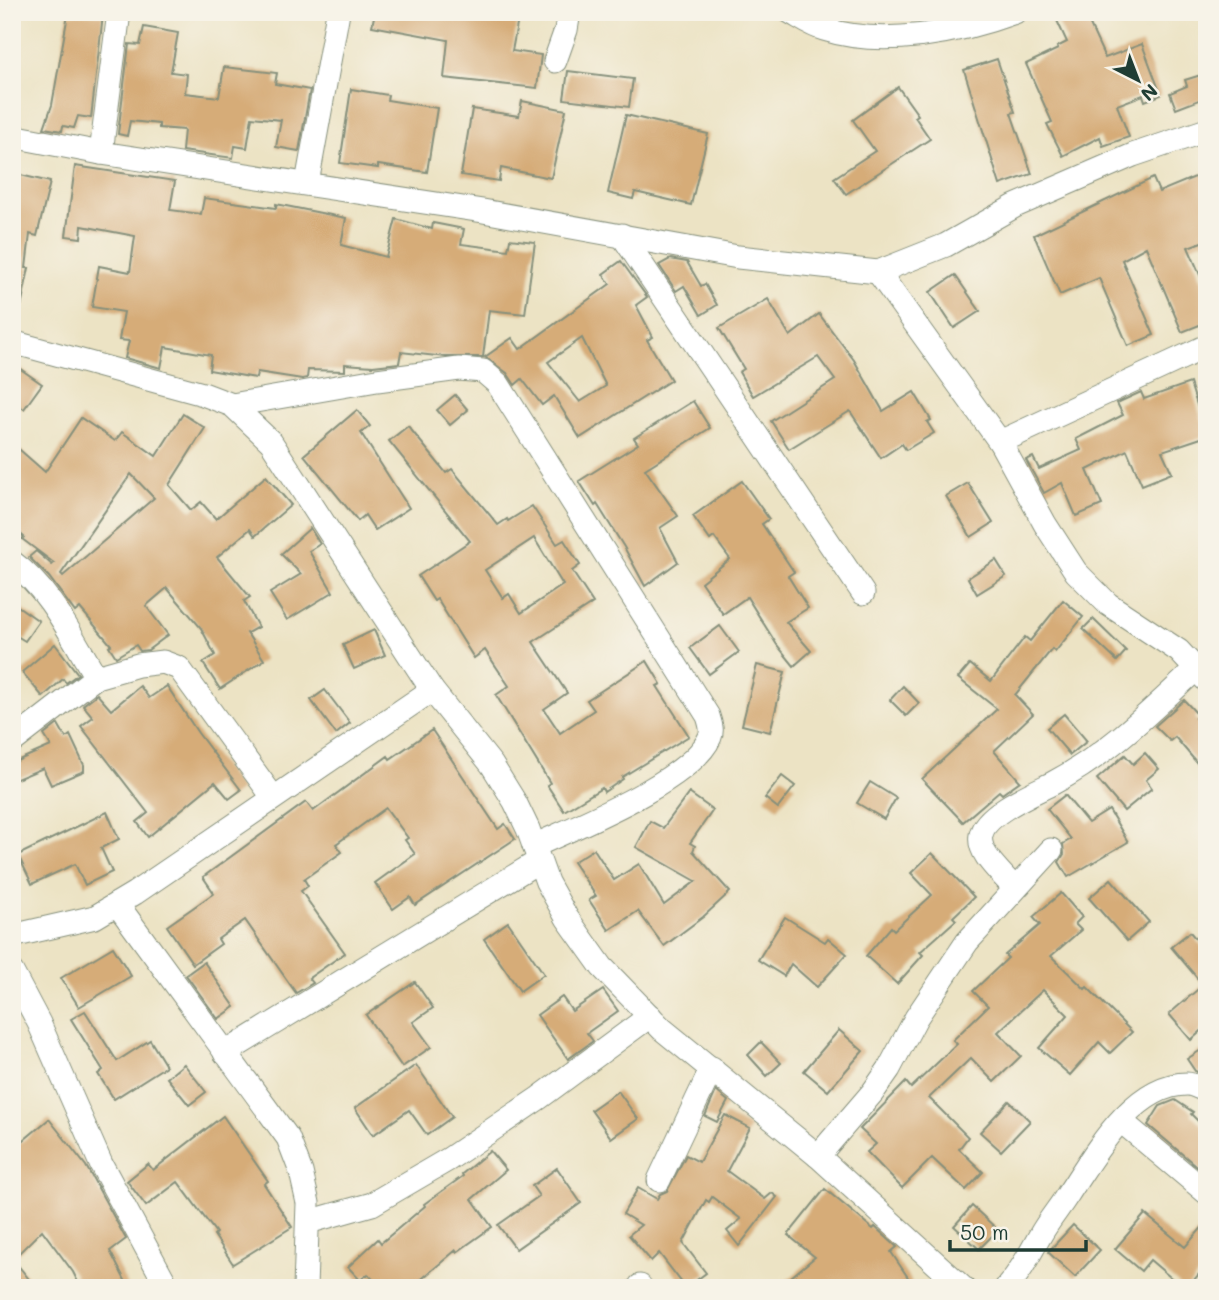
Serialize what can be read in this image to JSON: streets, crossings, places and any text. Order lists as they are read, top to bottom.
{
  "scale_bar": "50 m",
  "north": "bottom right"
}
